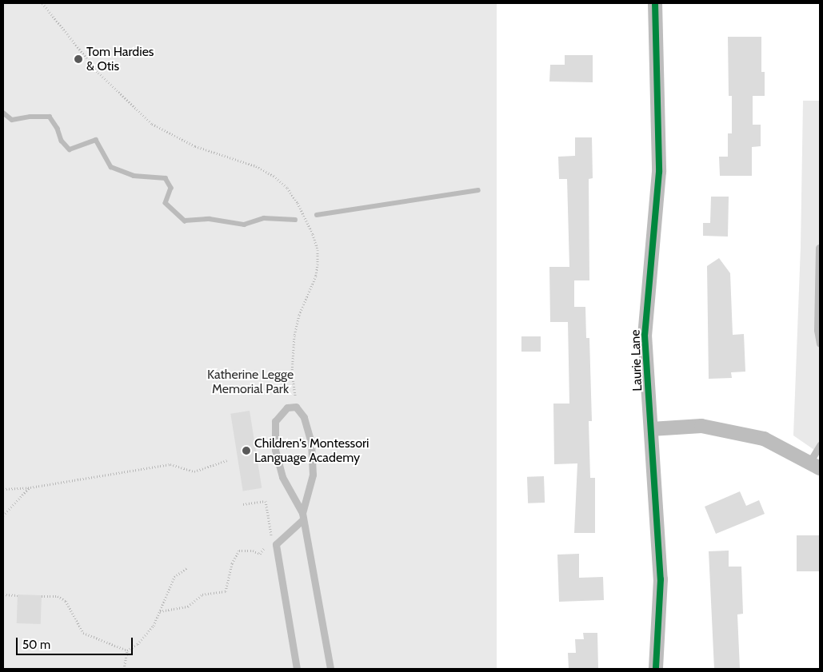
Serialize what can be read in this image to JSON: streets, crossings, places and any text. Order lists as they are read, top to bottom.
{
  "streets": {
    "street": ["Laurie Lane"]
  },
  "parks": ["Katherine Legge Memorial Park"],
  "places": ["Tom Hardies & Otis", "Children's Montessori Language Academy"],
  "scale_bar": "50 m"
}
